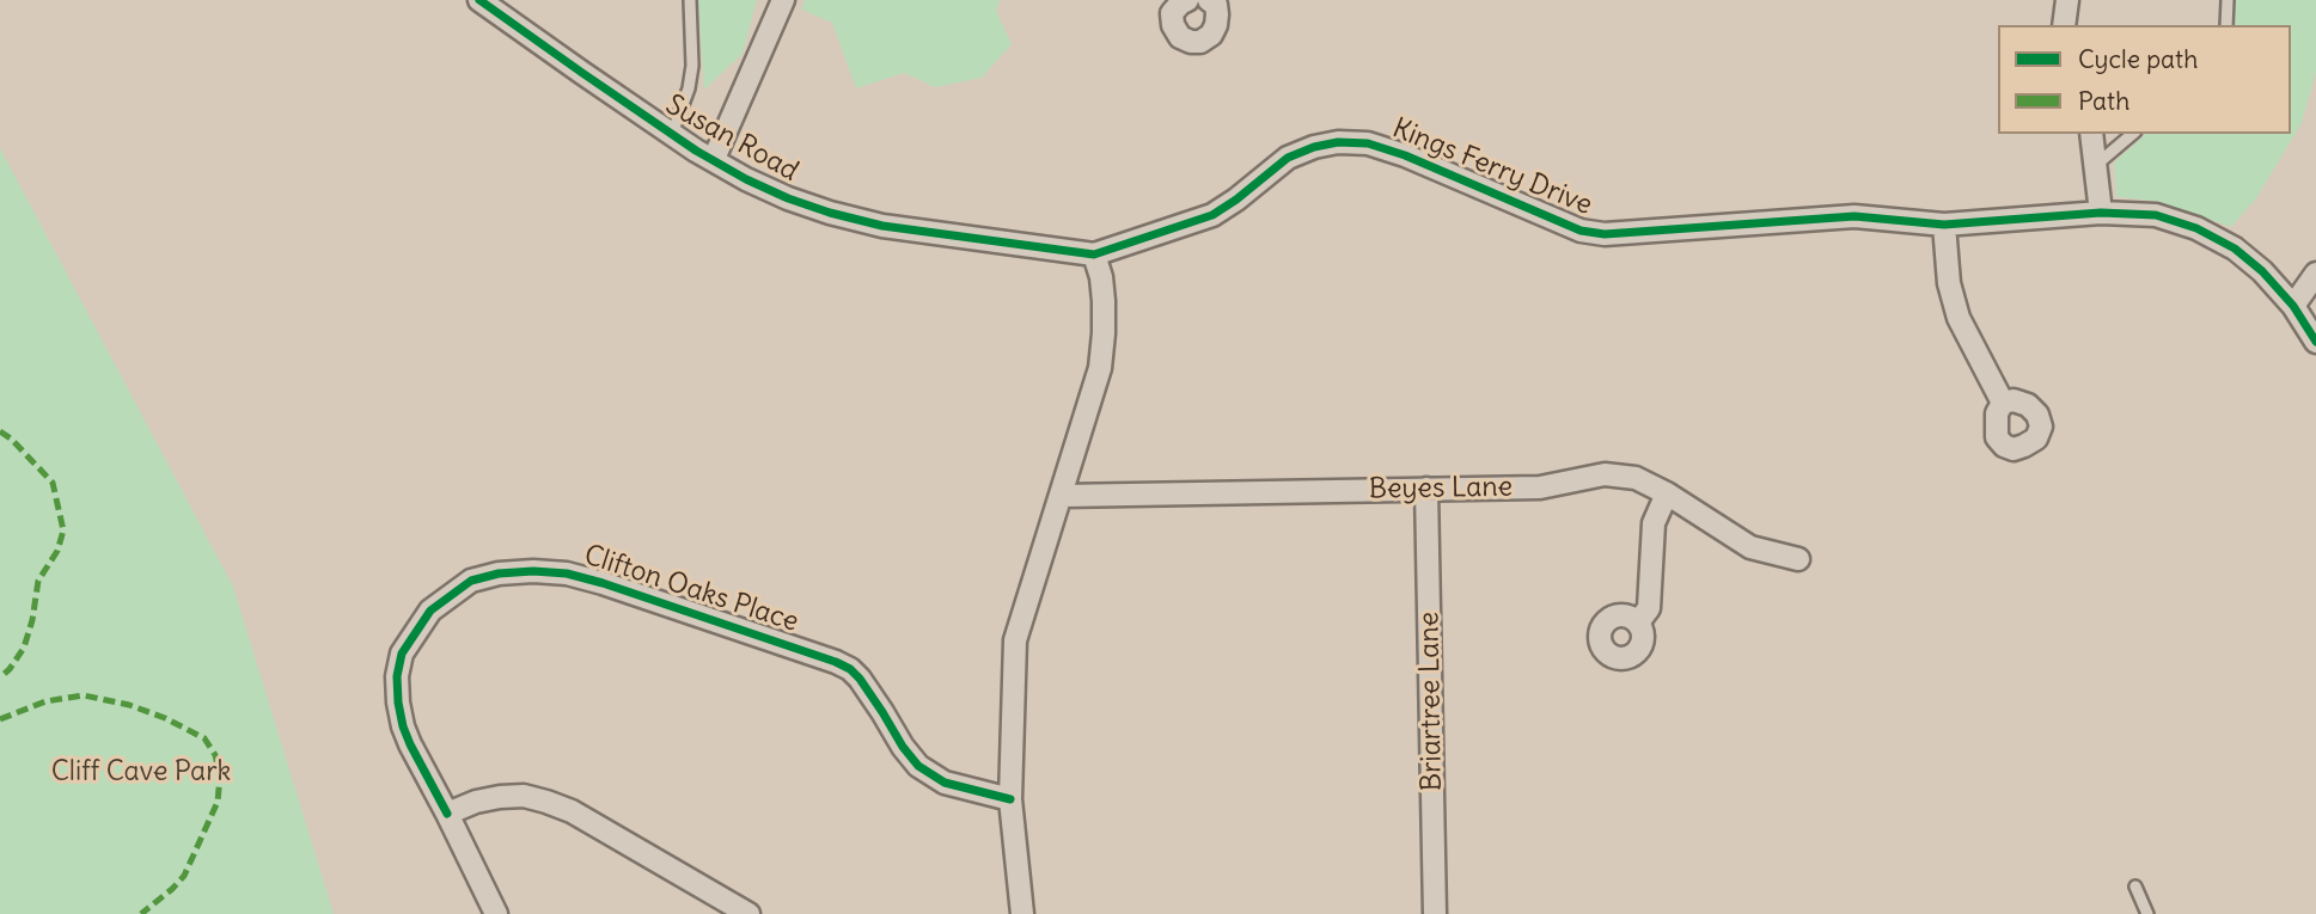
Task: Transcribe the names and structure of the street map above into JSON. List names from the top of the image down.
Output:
{
  "streets": {
    "street": [
      "Susan Road",
      "Kings Ferry Drive",
      "Beyes Lane",
      "Clifton Oaks Place",
      "Briartree Lane"
    ]
  },
  "crossings": [
    ["Susan Road", "Kings Ferry Drive"],
    ["Beyes Lane", "Briartree Lane"]
  ],
  "parks": ["Cliff Cave Park"],
  "legend": ["Cycle path", "Path"]
}
